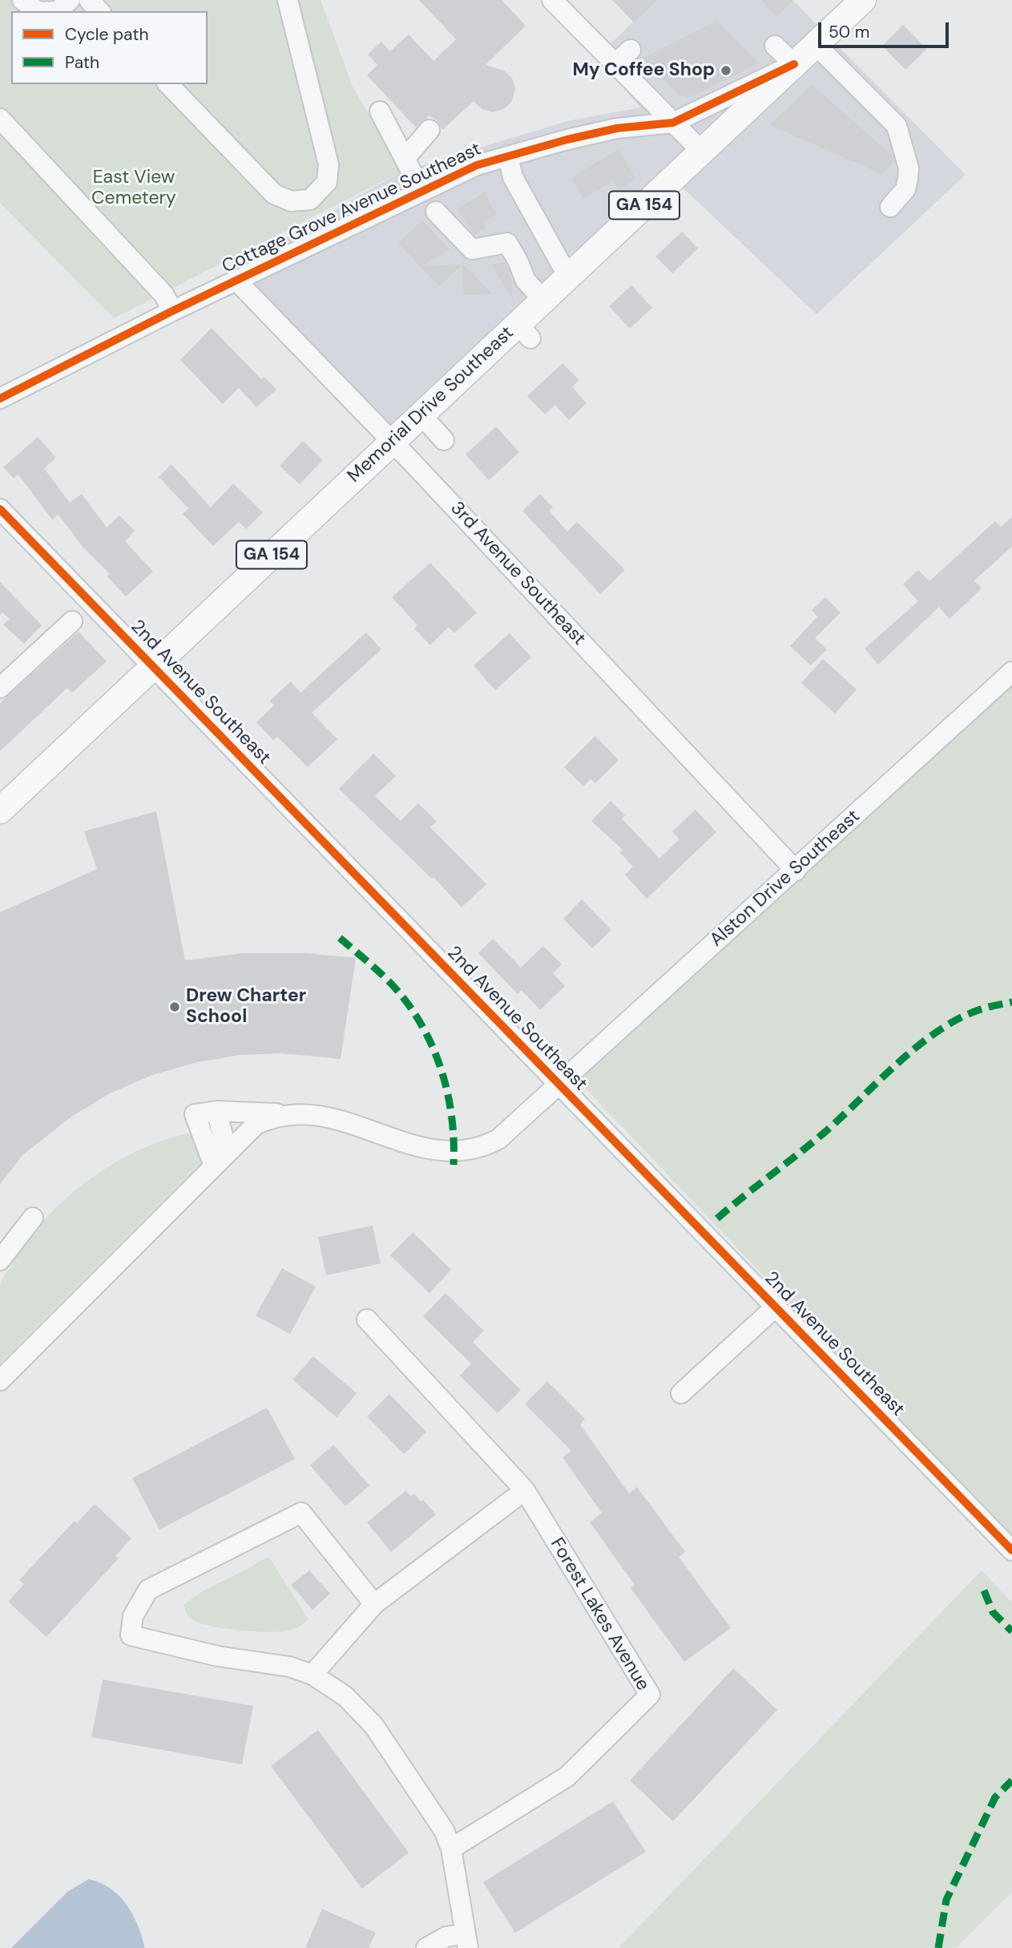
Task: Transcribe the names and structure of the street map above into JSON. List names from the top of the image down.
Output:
{
  "streets": {
    "main road": ["GA 154", "Memorial Drive Southeast"],
    "street": [
      "Cottage Grove Avenue Southeast",
      "3rd Avenue Southeast",
      "2nd Avenue Southeast",
      "Alston Drive Southeast",
      "Forest Lakes Avenue"
    ]
  },
  "crossings": [
    ["Cottage Grove Avenue Southeast", "Memorial Drive Southeast"],
    ["Cottage Grove Avenue Southeast", "3rd Avenue Southeast"],
    ["Memorial Drive Southeast", "3rd Avenue Southeast"],
    ["Memorial Drive Southeast", "2nd Avenue Southeast"],
    ["3rd Avenue Southeast", "Alston Drive Southeast"],
    ["2nd Avenue Southeast", "Alston Drive Southeast"]
  ],
  "parks": ["East View Cemetery"],
  "places": ["My Coffee Shop", "Drew Charter School"],
  "legend": ["Cycle path", "Path"],
  "scale_bar": "50 m"
}
